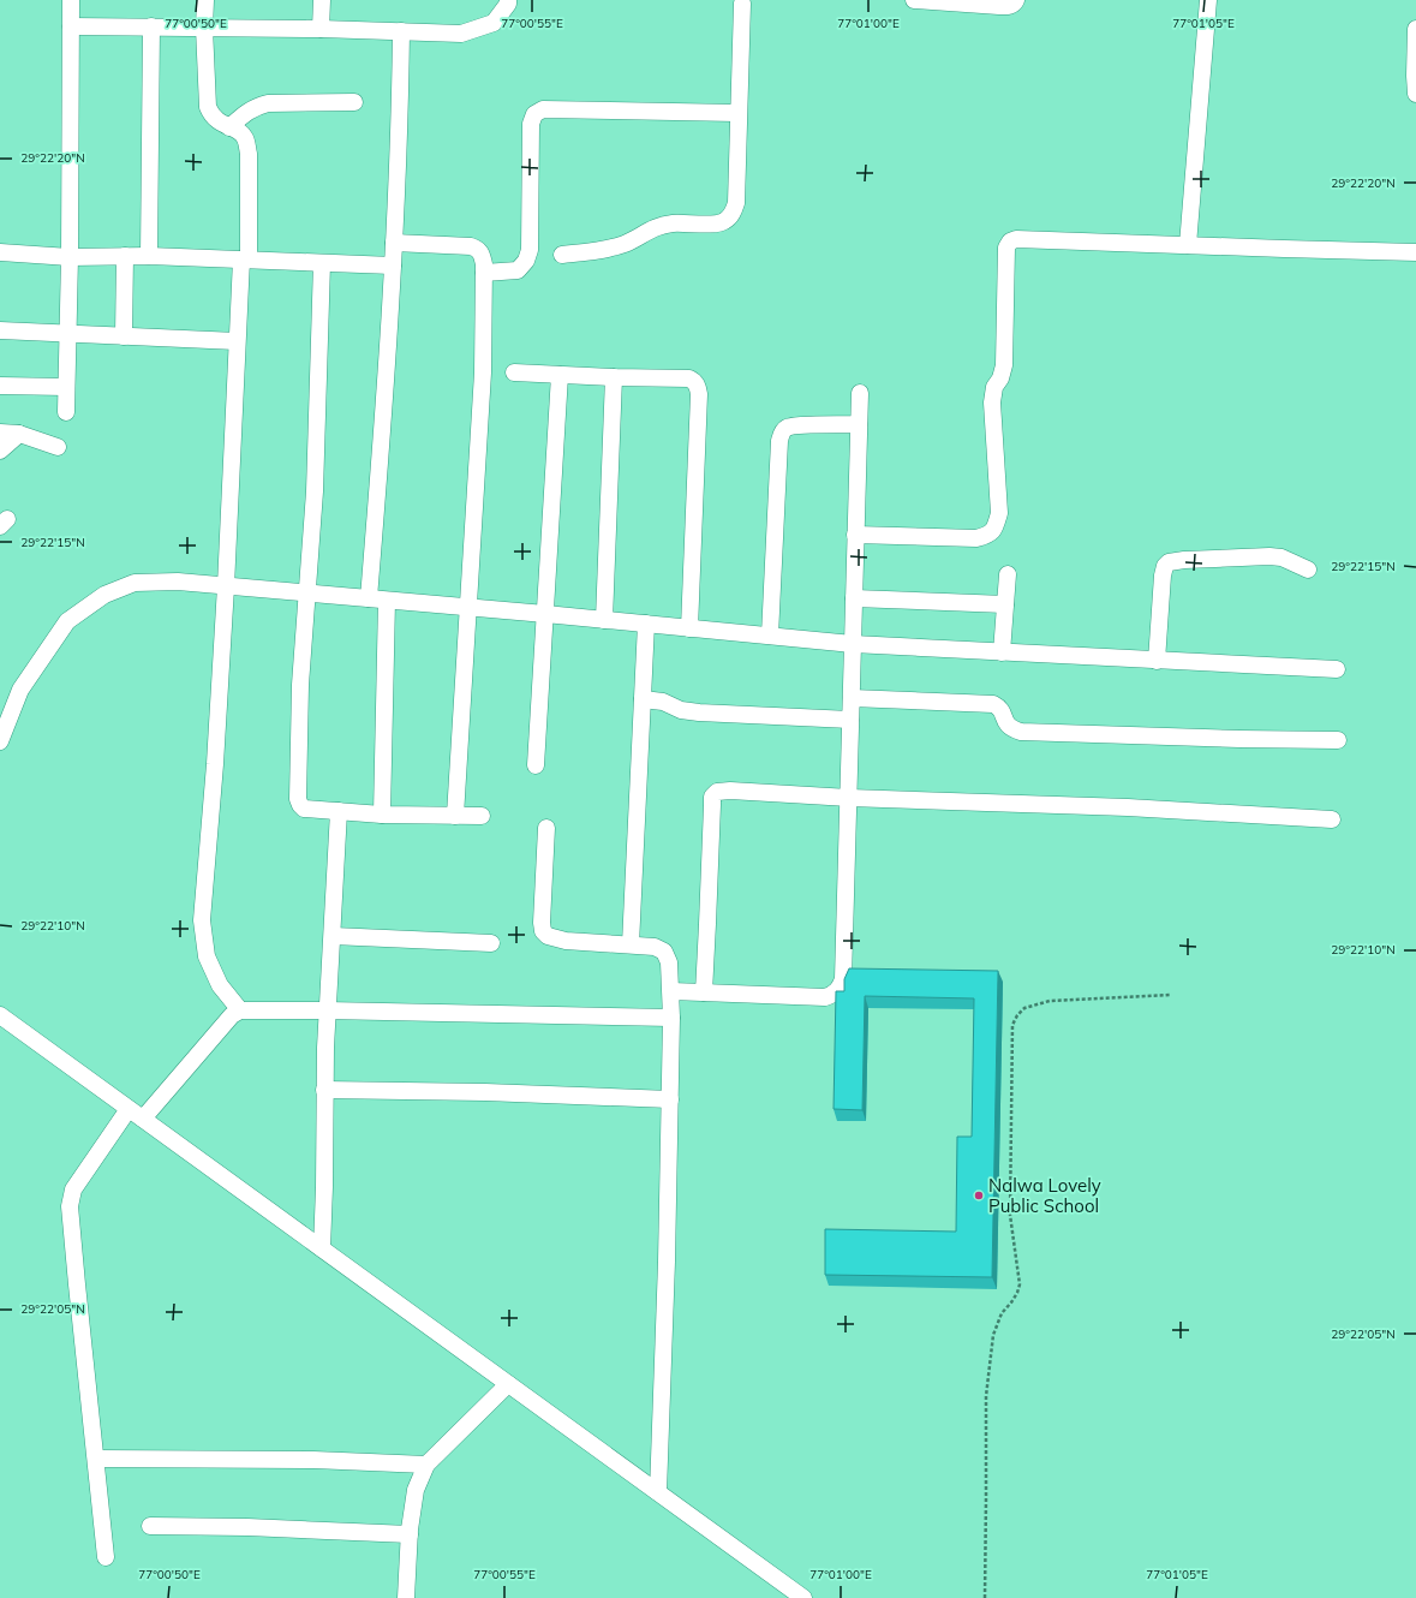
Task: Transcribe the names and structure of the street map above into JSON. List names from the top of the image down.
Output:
{
  "places": ["Nalwa Lovely Public School"],
  "coordinates": [
    "77°00'50\"E",
    "77°00'55\"E",
    "77°01'00\"E",
    "77°01'05\"E",
    "29°22'20\"N",
    "29°22'15\"N",
    "29°22'10\"N",
    "29°22'05\"N"
  ]
}
